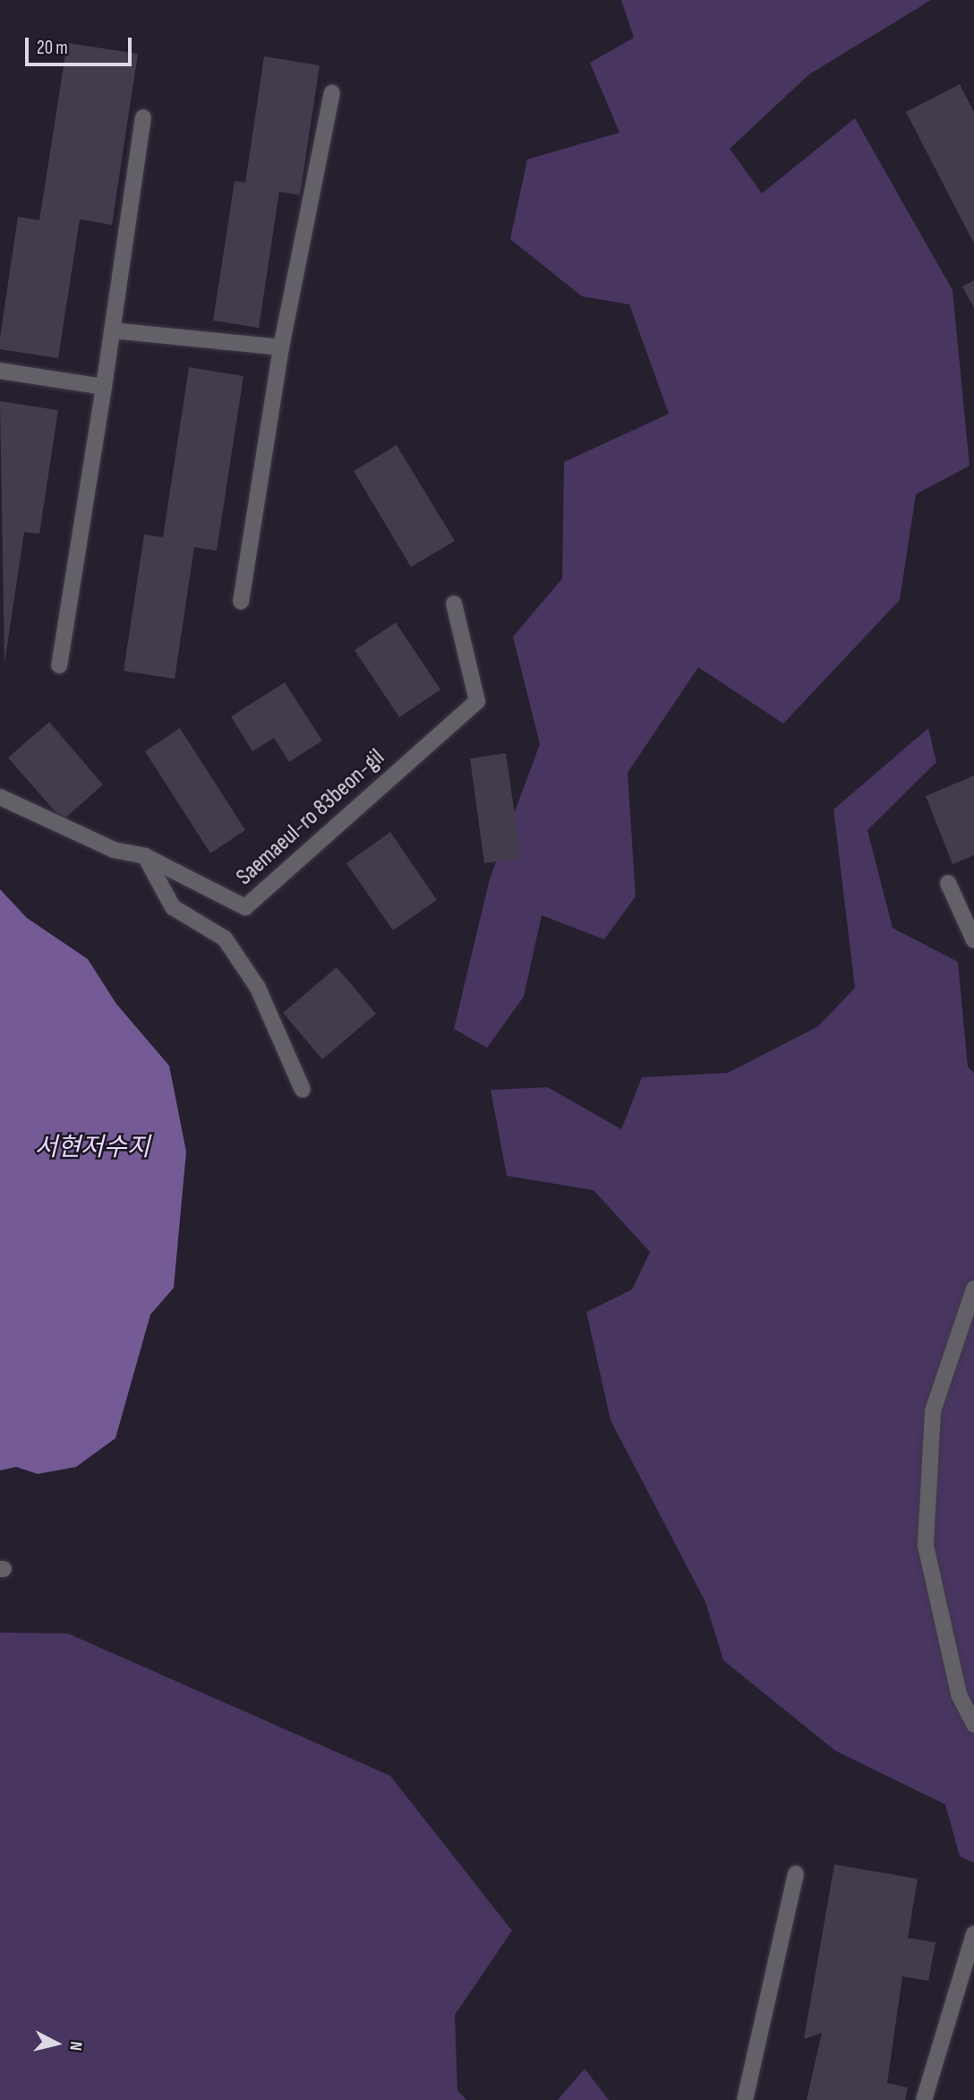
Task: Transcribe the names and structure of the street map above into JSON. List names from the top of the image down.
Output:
{
  "streets": {
    "street": ["Saemaeul-ro 83beon-gil"]
  },
  "water": ["서현저수지"],
  "scale_bar": "20 m",
  "north": "right"
}
